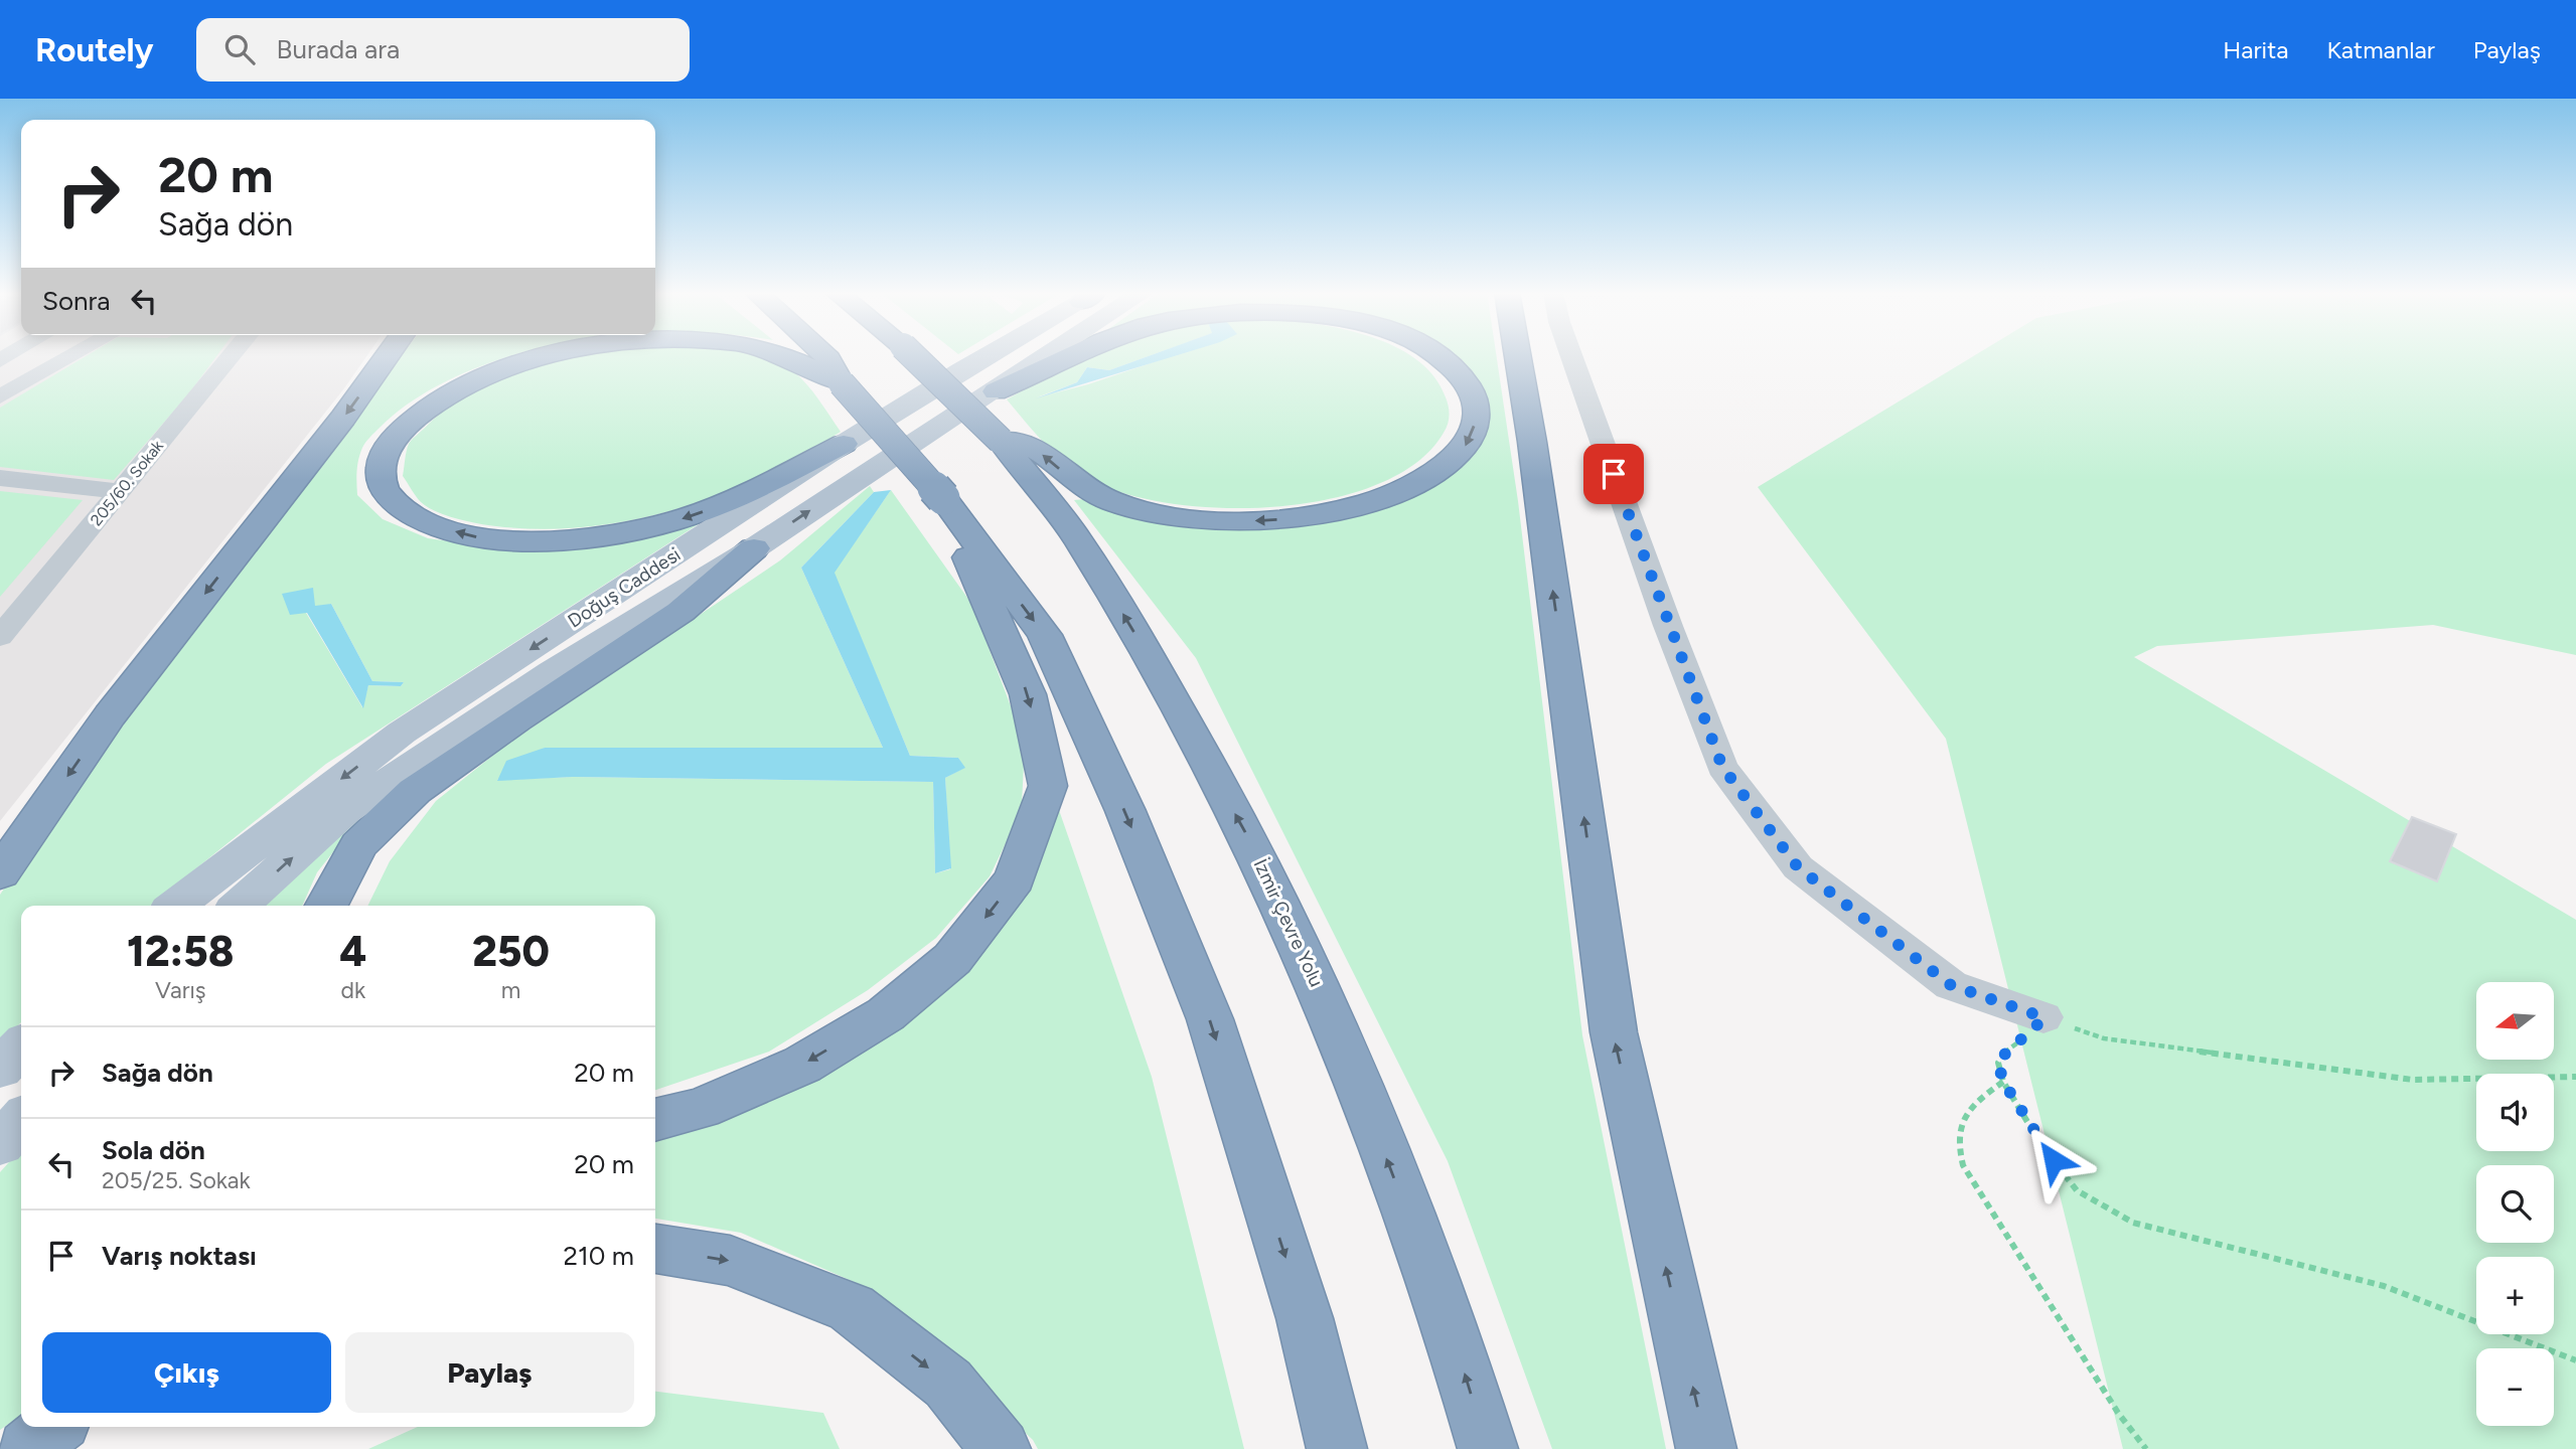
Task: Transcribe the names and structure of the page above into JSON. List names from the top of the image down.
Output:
{
  "streets": {
    "highway": ["İzmir Çevre Yolu"],
    "main road": ["Doğuş Caddesi"],
    "street": ["205/60. Sokak"]
  },
  "north": "left",
  "page": {
    "header": "Routely",
    "search": "Burada ara",
    "nav": ["Harita", "Katmanlar", "Paylaş"],
    "turn": ["20 m", "Sağa dön"],
    "then": "Sonra",
    "eta": [
      "12:58",
      "Varış",
      "4",
      "dk",
      "250",
      "m"
    ],
    "map_buttons": ["+", "−"],
    "list": [
      {
        "name": "Sağa dön",
        "value": "20 m"
      },
      {
        "name": "Sola dön",
        "note": "205/25. Sokak",
        "value": "20 m"
      },
      {
        "name": "Varış noktası",
        "value": "210 m"
      }
    ],
    "buttons": ["Çıkış", "Paylaş"]
  }
}
